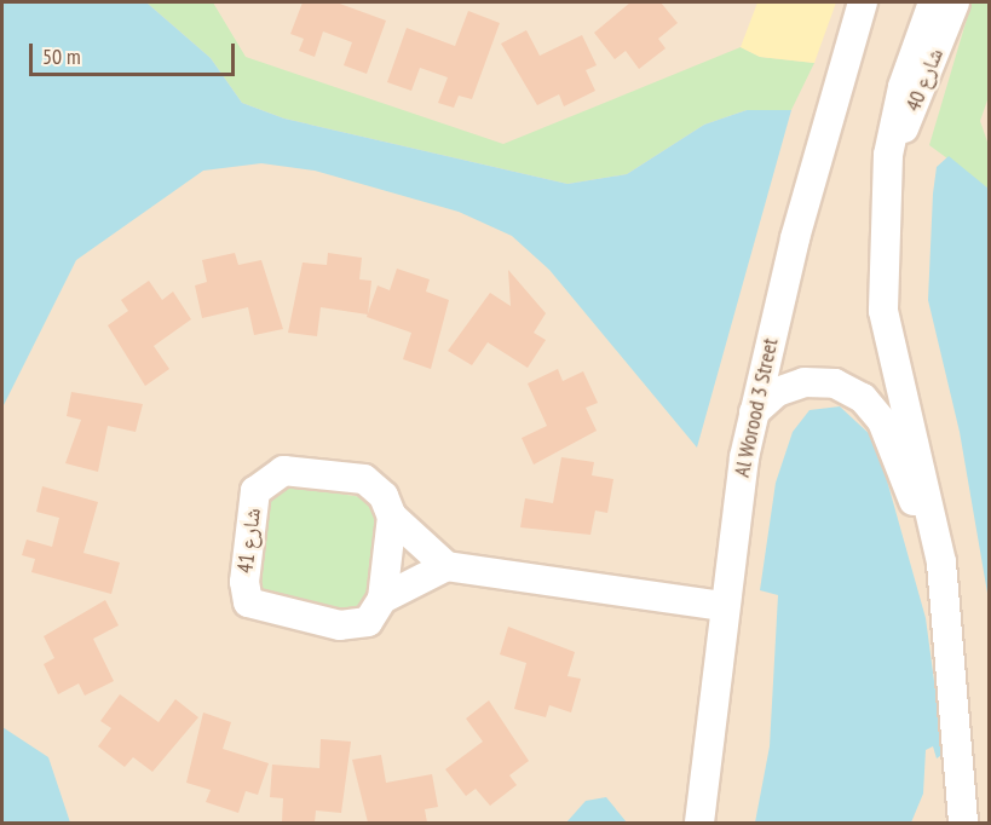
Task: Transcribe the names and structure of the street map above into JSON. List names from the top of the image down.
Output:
{
  "streets": {
    "street": ["شارع 40", "Al Worood 3 Street", "شارع 41"]
  },
  "scale_bar": "50 m"
}
